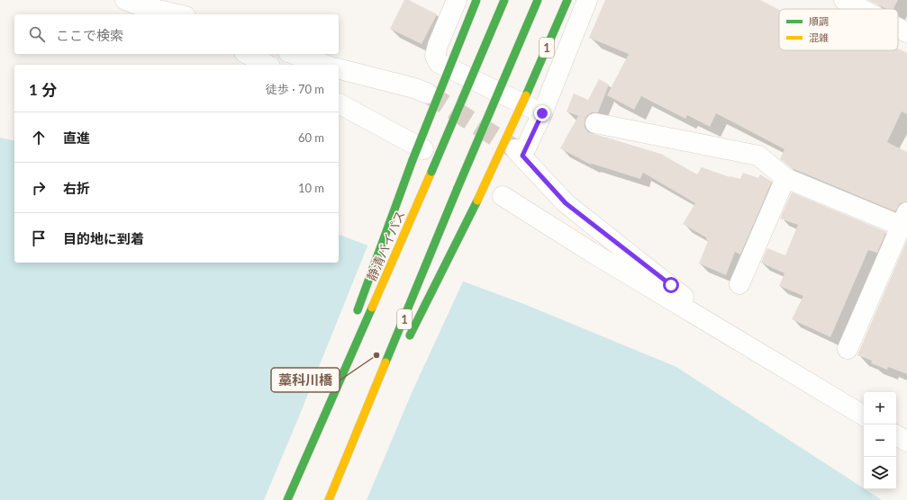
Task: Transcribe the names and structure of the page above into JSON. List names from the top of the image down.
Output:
{
  "streets": {
    "highway": ["1", "静清バイパス"]
  },
  "places": ["藁科川橋"],
  "legend": ["順調", "混雑"],
  "page": {
    "search": "ここで検索",
    "heading": ["1 分", "徒歩 · 70 m"],
    "list": [
      ["直進", "60 m"],
      ["右折", "10 m"],
      "目的地に到着"
    ],
    "map_buttons": ["+", "−"]
  }
}
